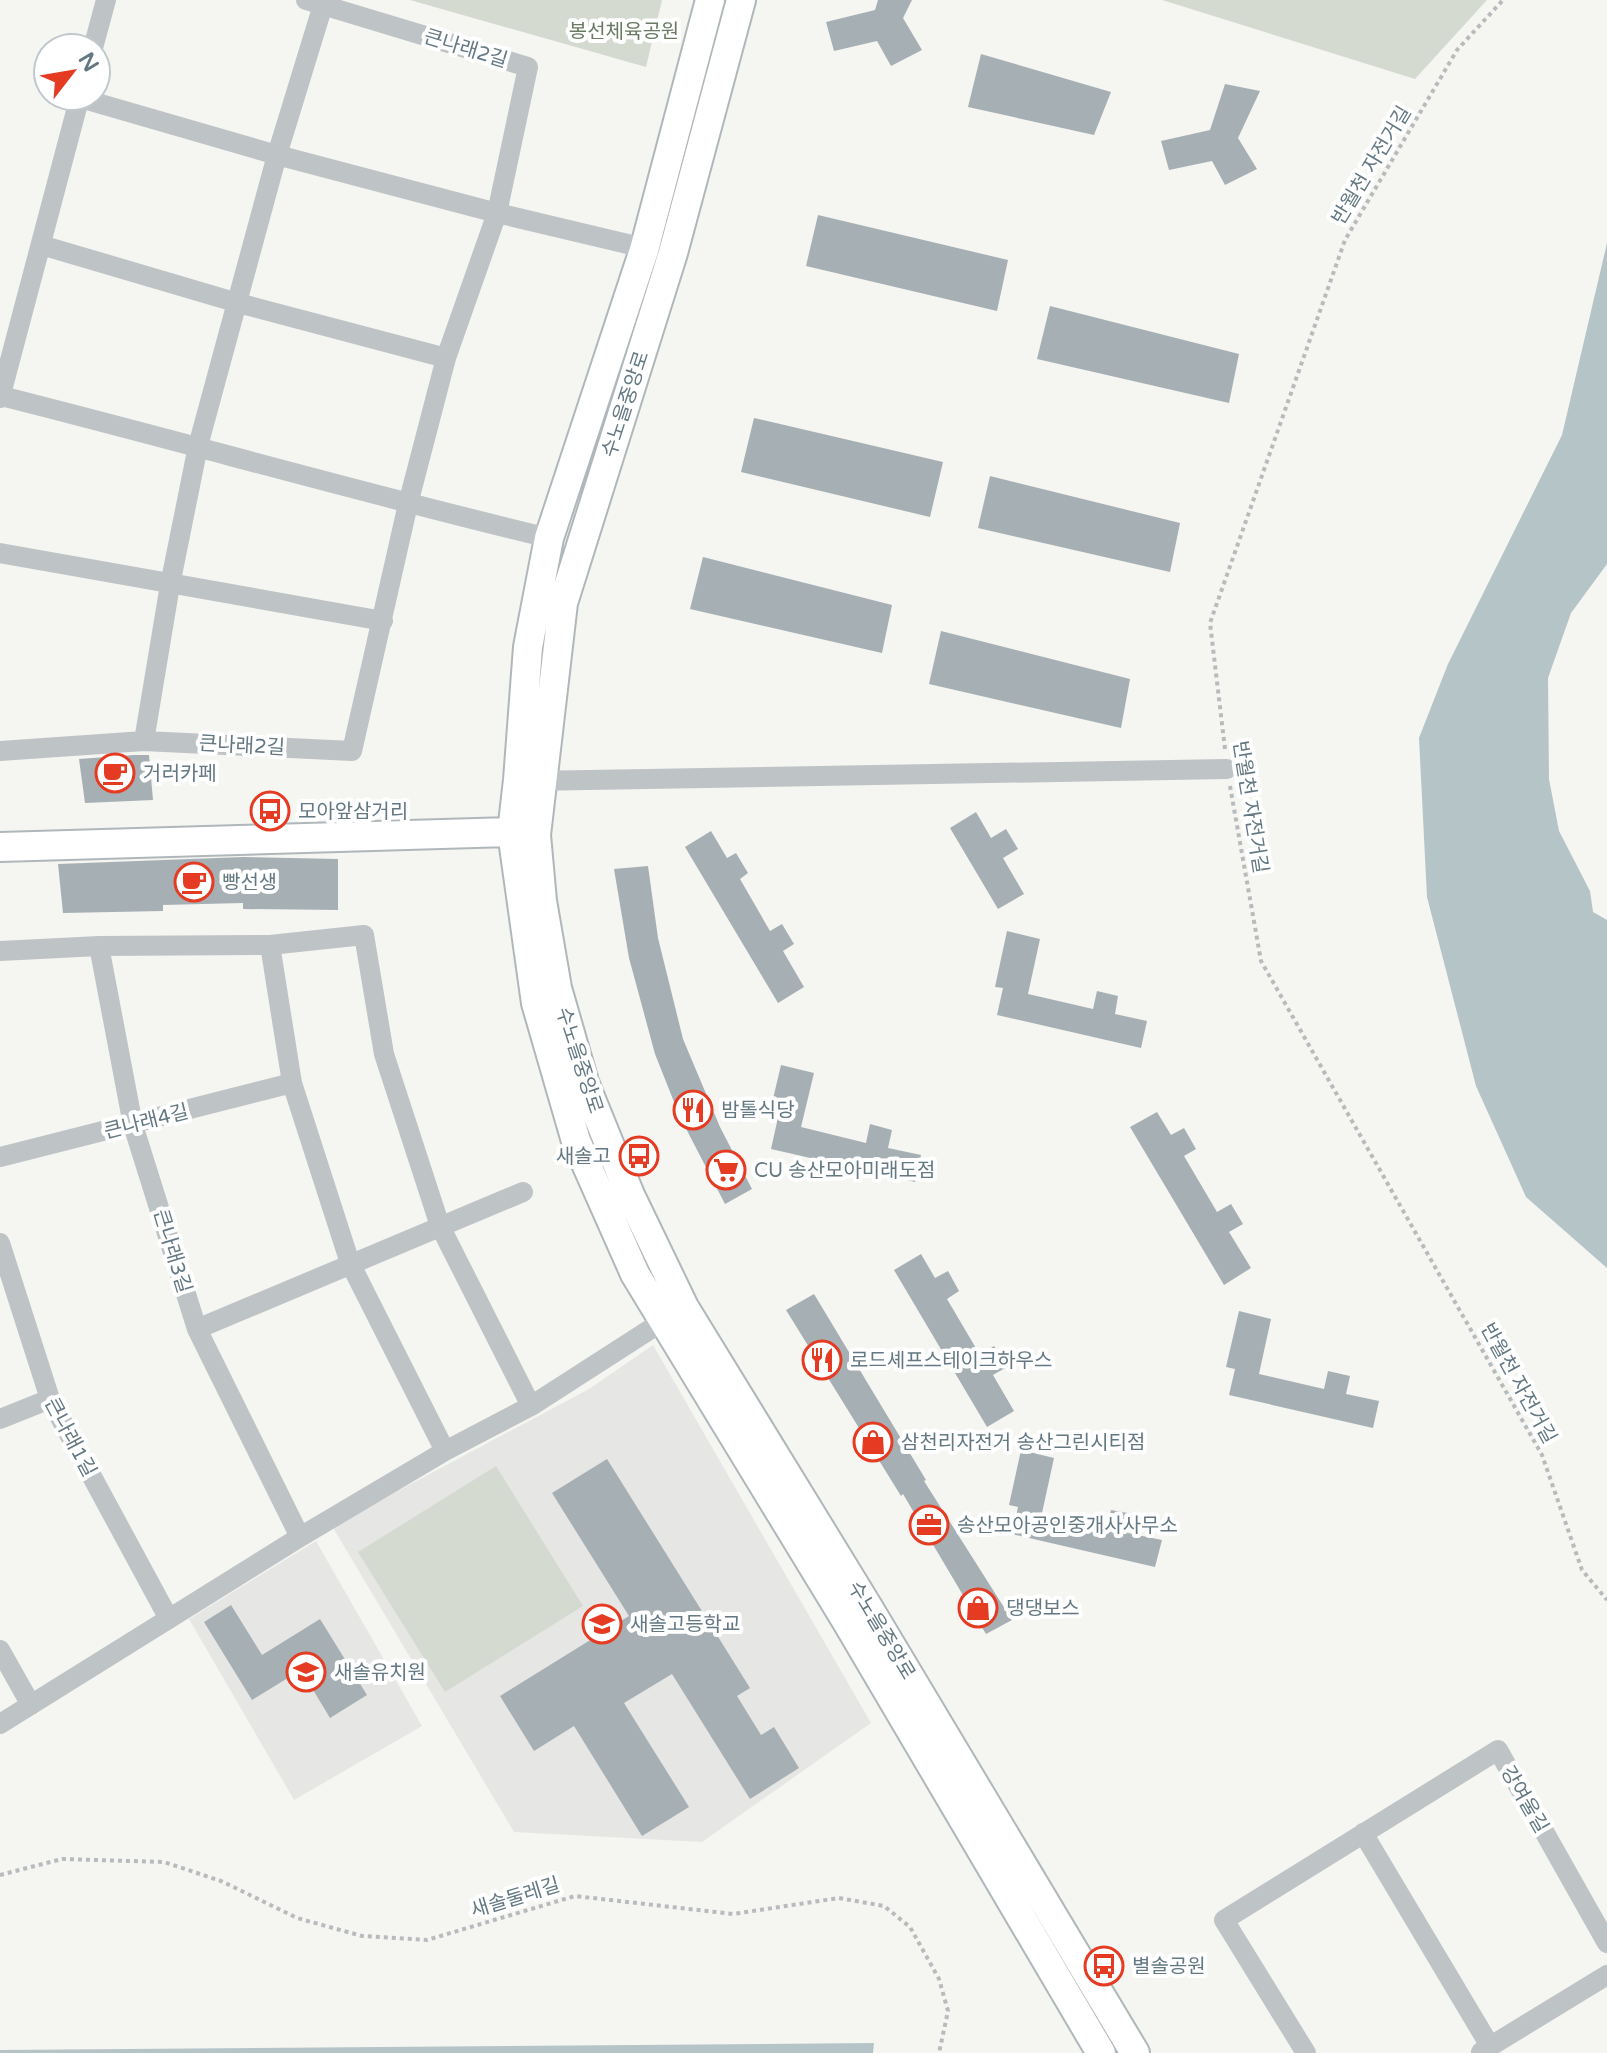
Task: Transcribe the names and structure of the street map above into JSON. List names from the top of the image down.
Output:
{
  "streets": {
    "main road": ["수노을중앙로"],
    "street": [
      "큰나래2길",
      "큰나래4길",
      "큰나래3길",
      "큰나래1길",
      "강여울길"
    ],
    "path": ["반월천 자전거길", "새솔둘레길"]
  },
  "crossings": [
    ["큰나래4길", "큰나래3길"]
  ],
  "parks": ["봉선체육공원"],
  "places": {
    "cafe": ["거러카페", "빵선생"],
    "bus stop": ["모아앞삼거리", "새솔고", "별솔공원"],
    "restaurant": ["밤톨식당", "로드셰프스테이크하우스"],
    "supermarket": ["CU 송산모아미래도점"],
    "shop": ["삼천리자전거 송산그린시티점", "댕댕보스"],
    "office": ["송산모아공인중개사사무소"],
    "school or university": ["새솔고등학교", "새솔유치원"]
  },
  "north": "top right"
}
